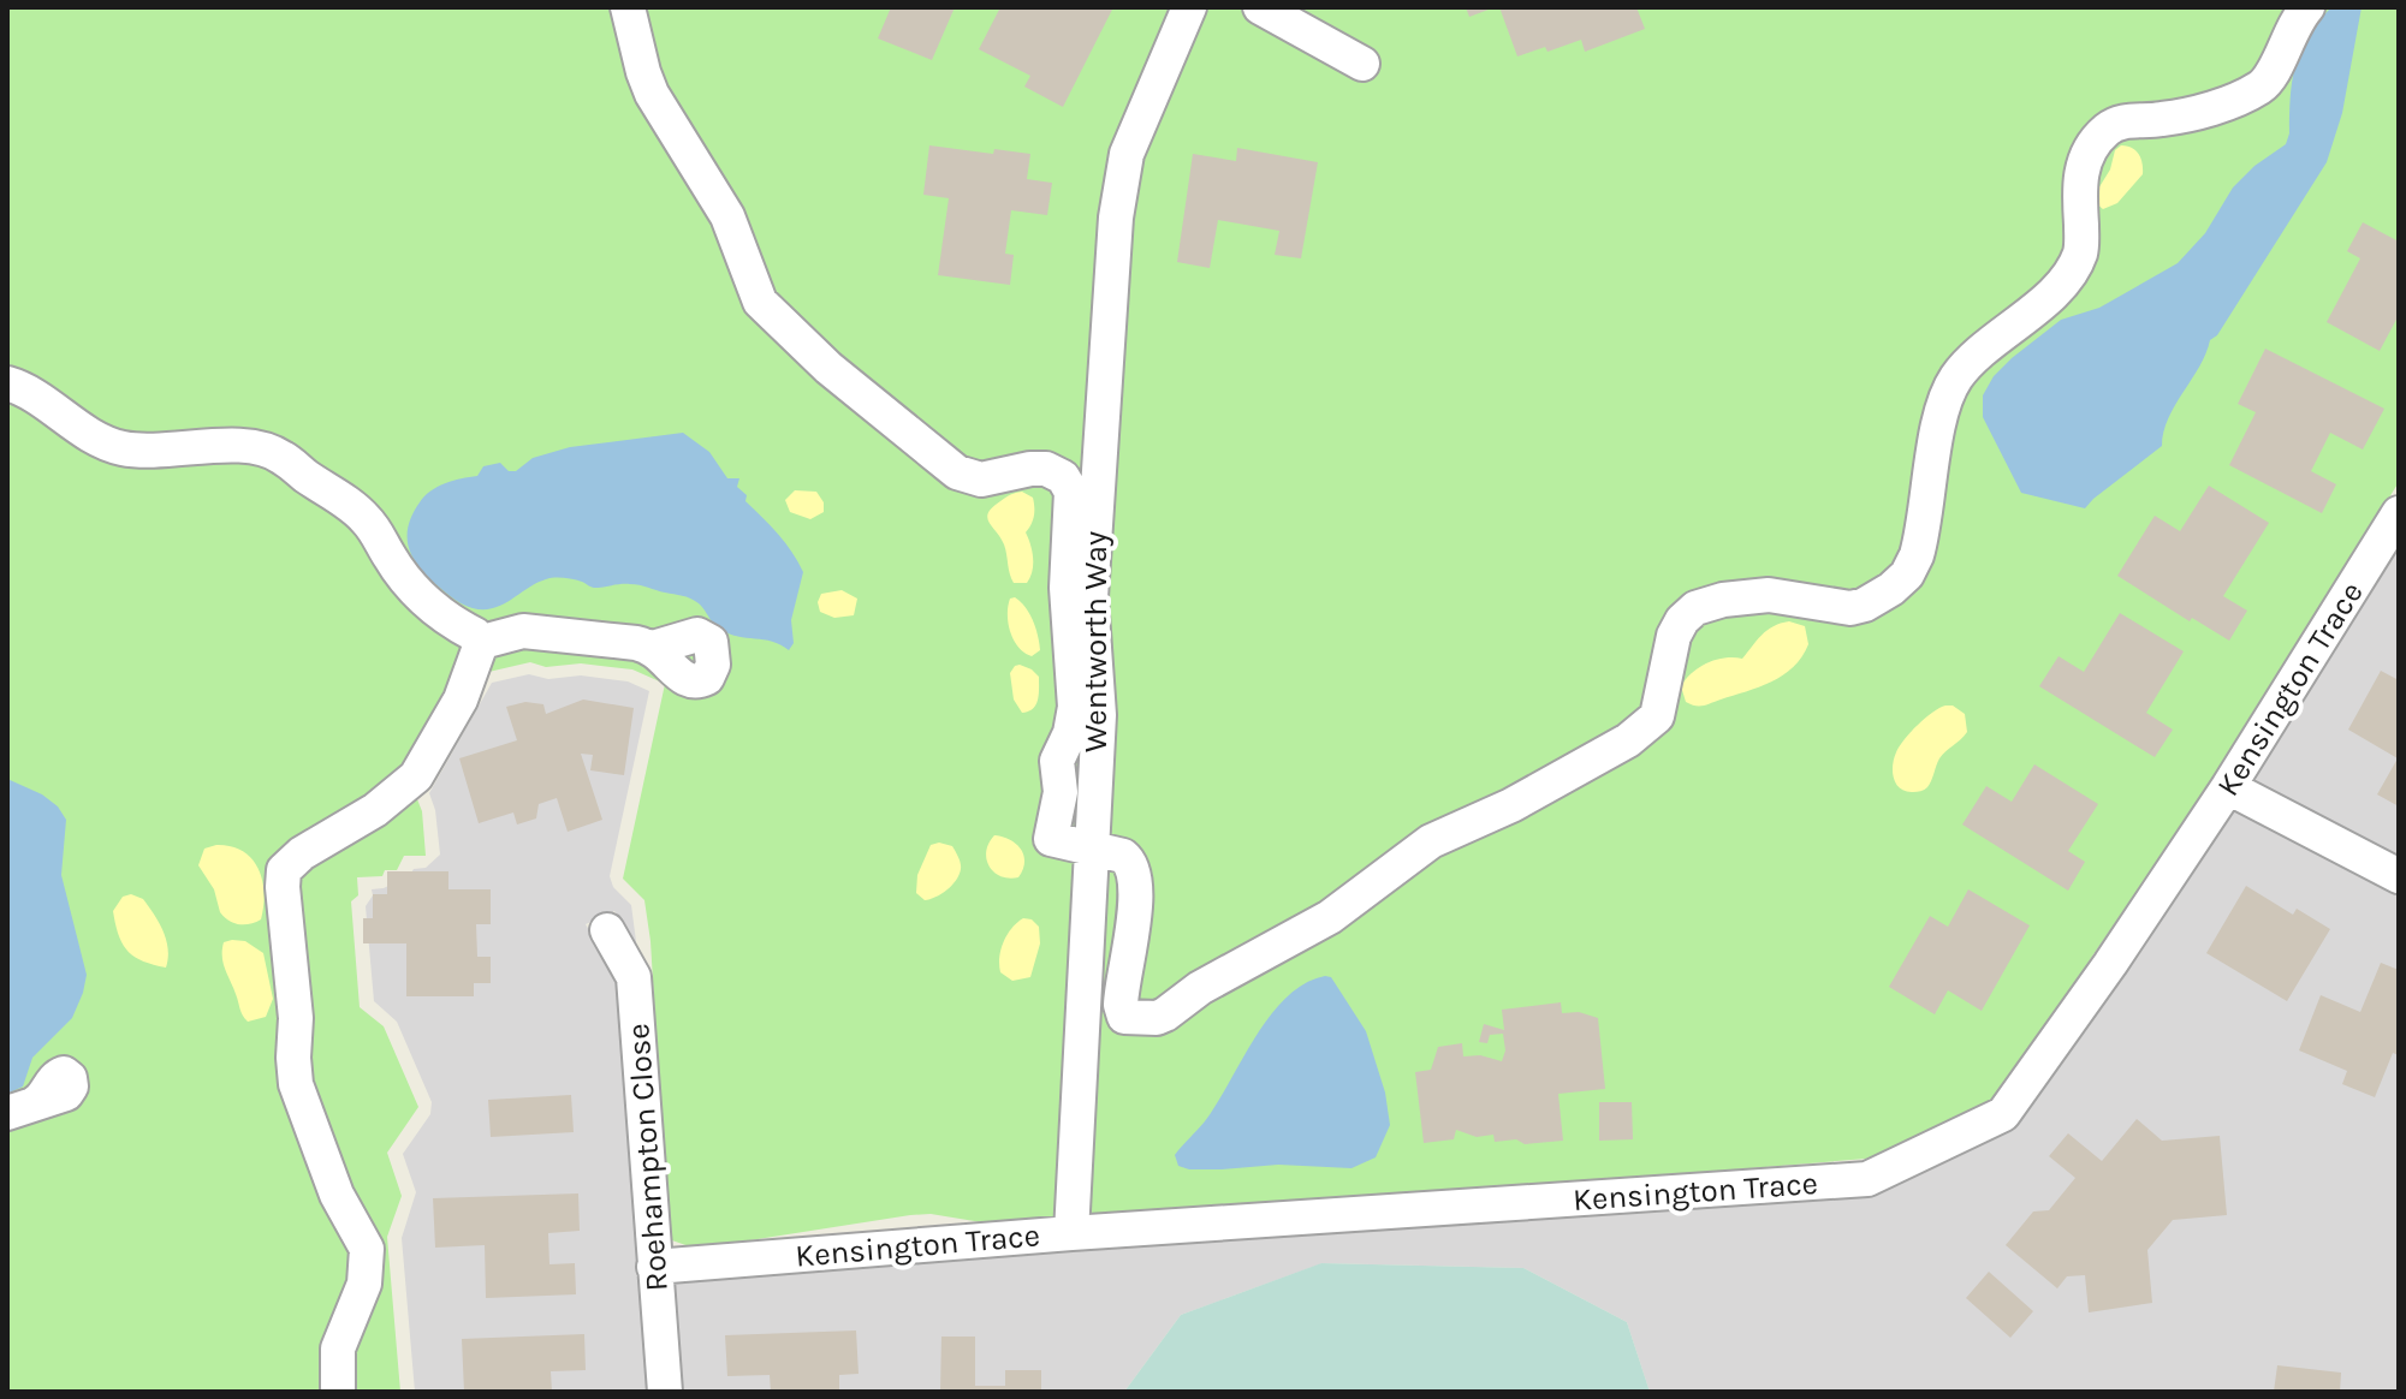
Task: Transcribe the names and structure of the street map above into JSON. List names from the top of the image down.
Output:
{
  "streets": {
    "street": ["Wentworth Way", "Kensington Trace", "Roehampton Close"]
  },
  "crossings": [
    ["Wentworth Way", "Kensington Trace"],
    ["Kensington Trace", "Roehampton Close"]
  ]
}
